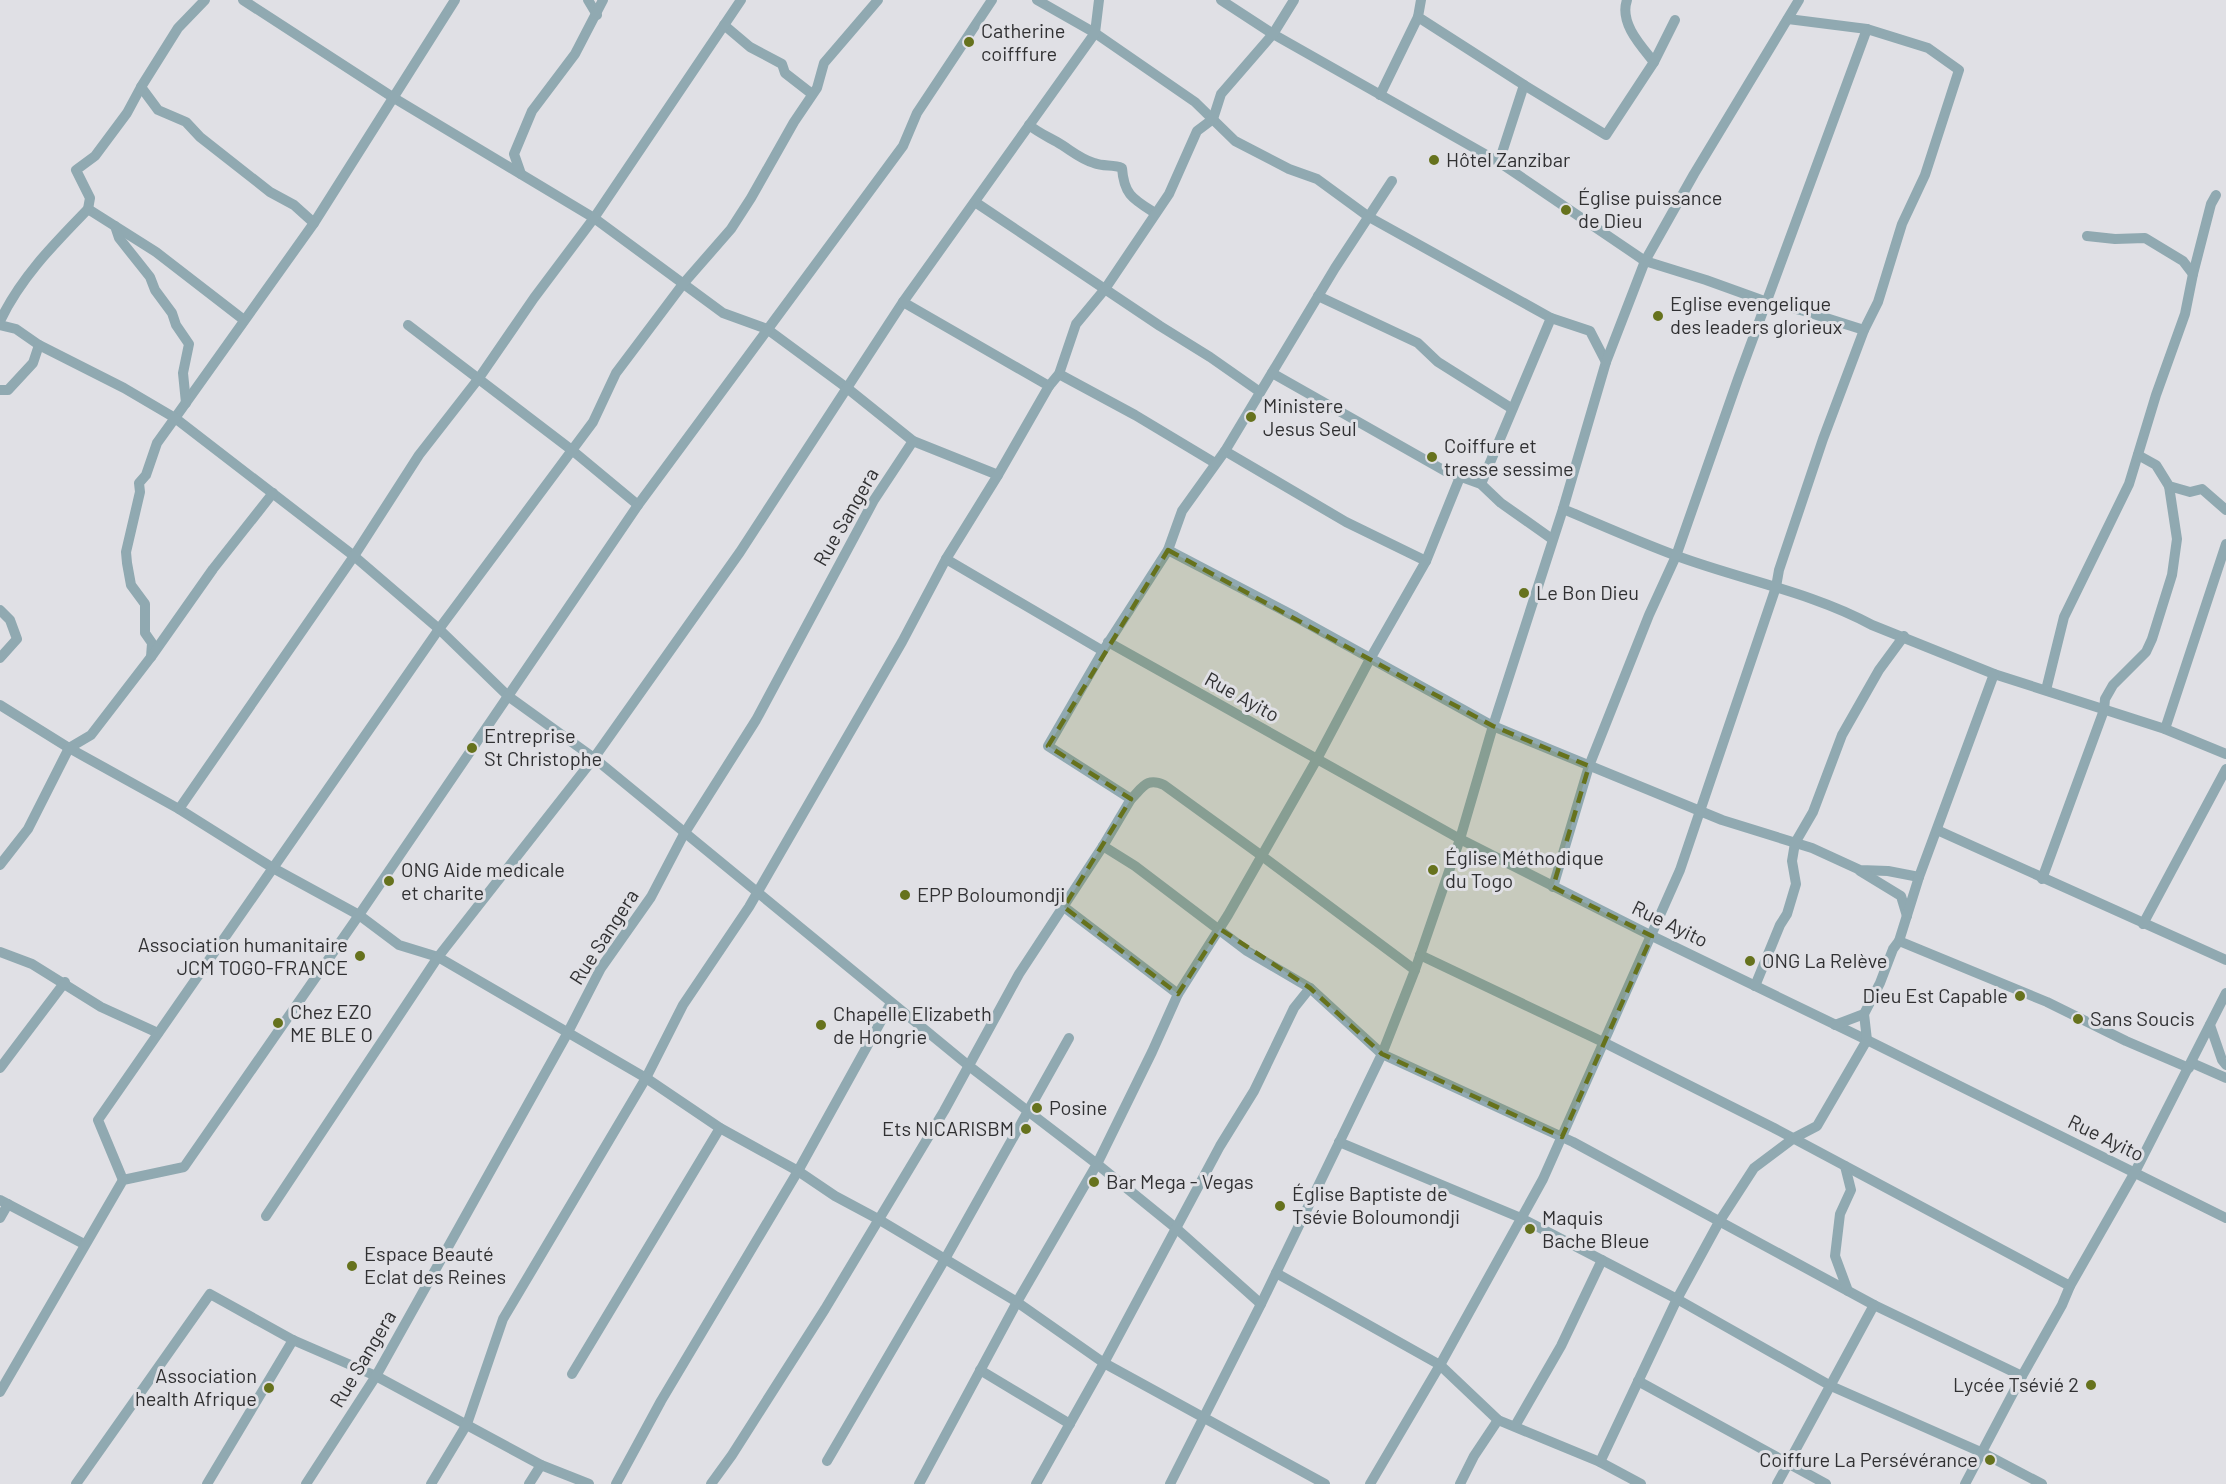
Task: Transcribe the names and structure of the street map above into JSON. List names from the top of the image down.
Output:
{
  "streets": {
    "street": ["Rue Sangera", "Rue Ayito"]
  },
  "places": [
    "Catherine coifffure",
    "Hôtel Zanzibar",
    "Église puissance de Dieu",
    "Eglise evengelique des leaders glorieux",
    "Ministere Jesus Seul",
    "Coiffure et tresse sessime",
    "Le Bon Dieu",
    "Entreprise St Christophe",
    "Église Méthodique du Togo",
    "ONG Aide medicale et charite",
    "EPP Boloumondji",
    "Association humanitaire JCM TOGO-FRANCE",
    "ONG La Relève",
    "Dieu Est Capable",
    "Sans Soucis",
    "Chez EZO ME BLE O",
    "Chapelle Elizabeth de Hongrie",
    "Posine",
    "Ets NICARISBM",
    "Bar Mega - Vegas",
    "Église Baptiste de Tsévie Boloumondji",
    "Maquis Bache Bleue",
    "Espace Beauté Eclat des Reines",
    "Lycée Tsévié 2",
    "Association health Afrique",
    "Coiffure La Persévérance"
  ]
}
